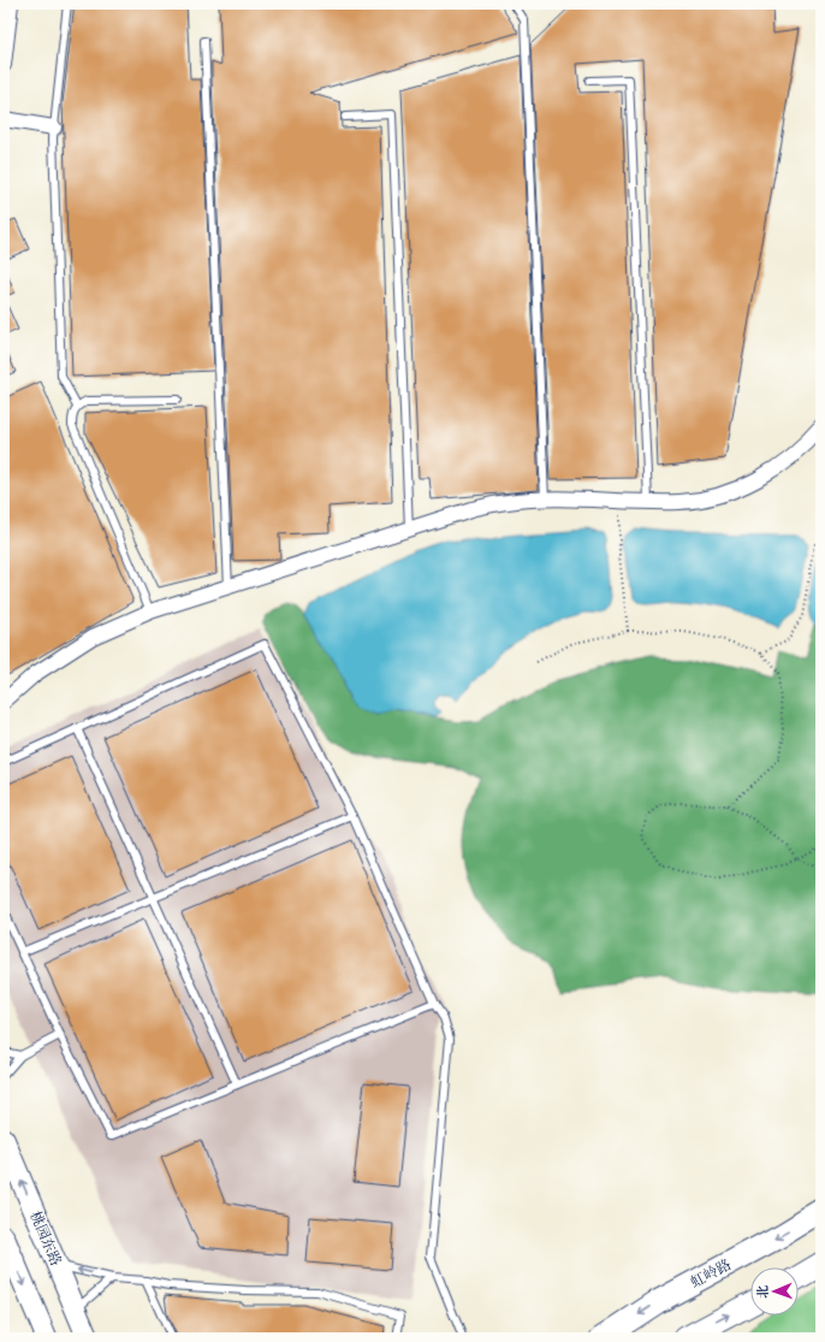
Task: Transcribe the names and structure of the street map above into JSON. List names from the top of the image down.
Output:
{
  "streets": {
    "main road": ["桃园东路", "虹岭路"]
  },
  "north": "left"
}
